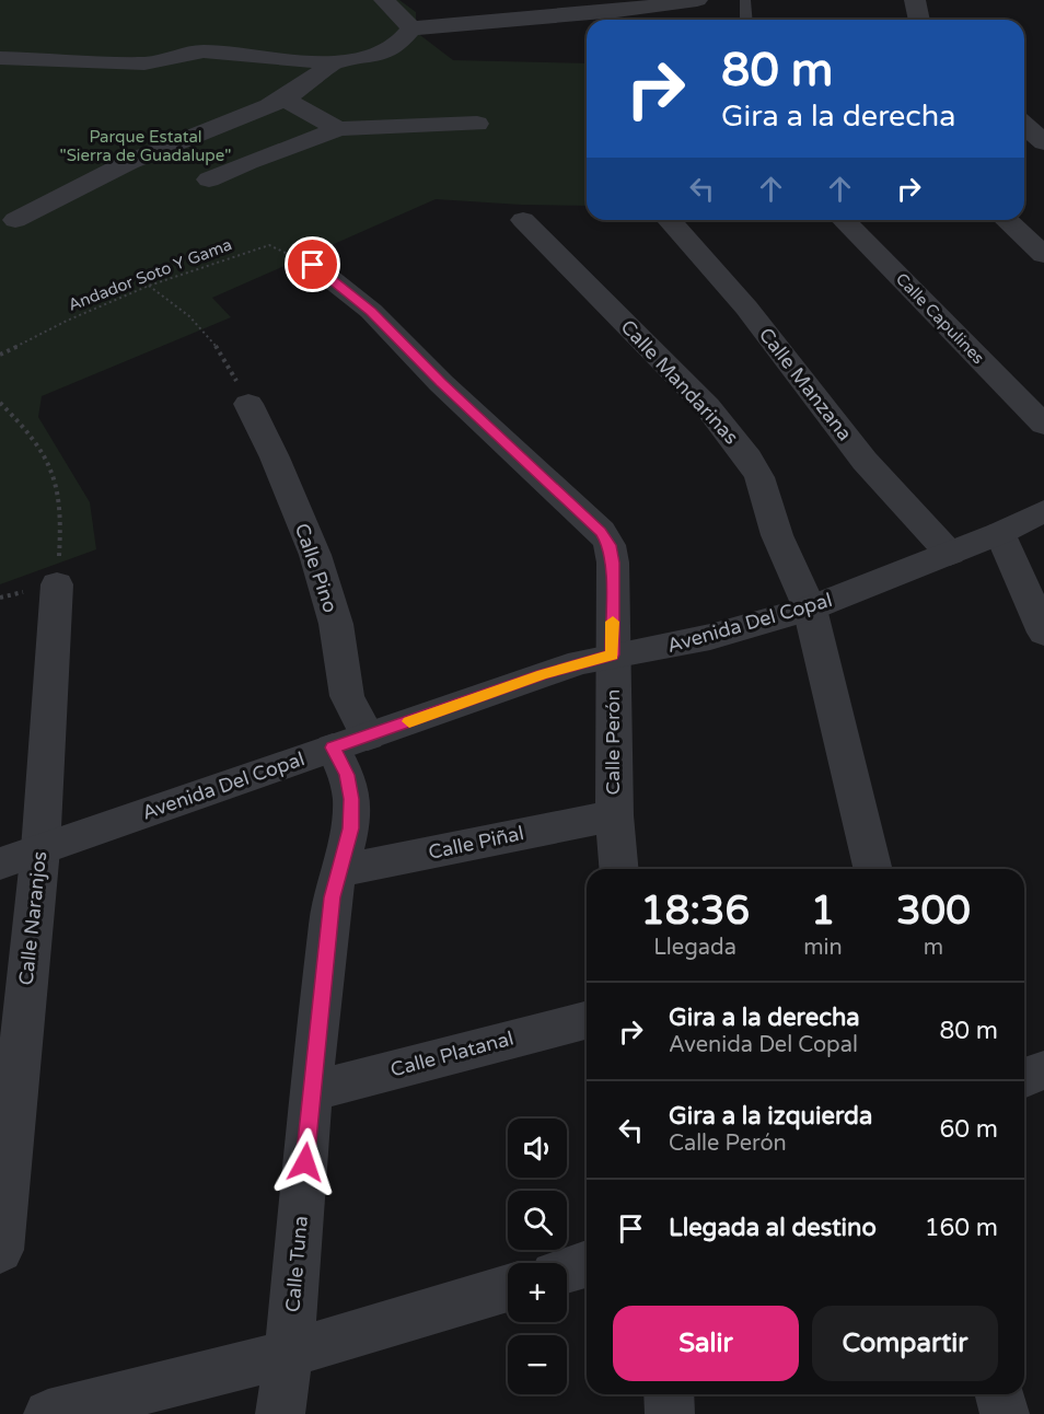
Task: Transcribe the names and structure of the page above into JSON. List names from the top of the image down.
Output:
{
  "streets": {
    "street": [
      "Calle Capulines",
      "Calle Mandarinas",
      "Calle Manzana",
      "Calle Pino",
      "Avenida Del Copal",
      "Calle Perón",
      "Calle Piñal",
      "Calle Naranjos",
      "Calle Platanal",
      "Calle Tuna"
    ],
    "path": ["Andador Soto Y Gama"]
  },
  "crossings": [
    ["Andador Soto Y Gama", "Calle Perón"],
    ["Calle Mandarinas", "Avenida Del Copal"],
    ["Calle Manzana", "Avenida Del Copal"],
    ["Calle Pino", "Avenida Del Copal"],
    ["Calle Pino", "Calle Tuna"],
    ["Avenida Del Copal", "Calle Perón"],
    ["Avenida Del Copal", "Calle Naranjos"],
    ["Avenida Del Copal", "Calle Tuna"],
    ["Calle Perón", "Calle Piñal"],
    ["Calle Piñal", "Calle Tuna"],
    ["Calle Platanal", "Calle Tuna"]
  ],
  "parks": ["Parque Estatal \"Sierra de Guadalupe\""],
  "page": {
    "turn": ["80 m", "Gira a la derecha"],
    "eta": [
      "18:36",
      "Llegada",
      "1",
      "min",
      "300",
      "m"
    ],
    "list": [
      {
        "name": "Gira a la derecha",
        "note": "Avenida Del Copal",
        "value": "80 m"
      },
      {
        "name": "Gira a la izquierda",
        "note": "Calle Perón",
        "value": "60 m"
      },
      {
        "name": "Llegada al destino",
        "value": "160 m"
      }
    ],
    "map_buttons": ["+", "−"],
    "buttons": ["Salir", "Compartir"]
  }
}
